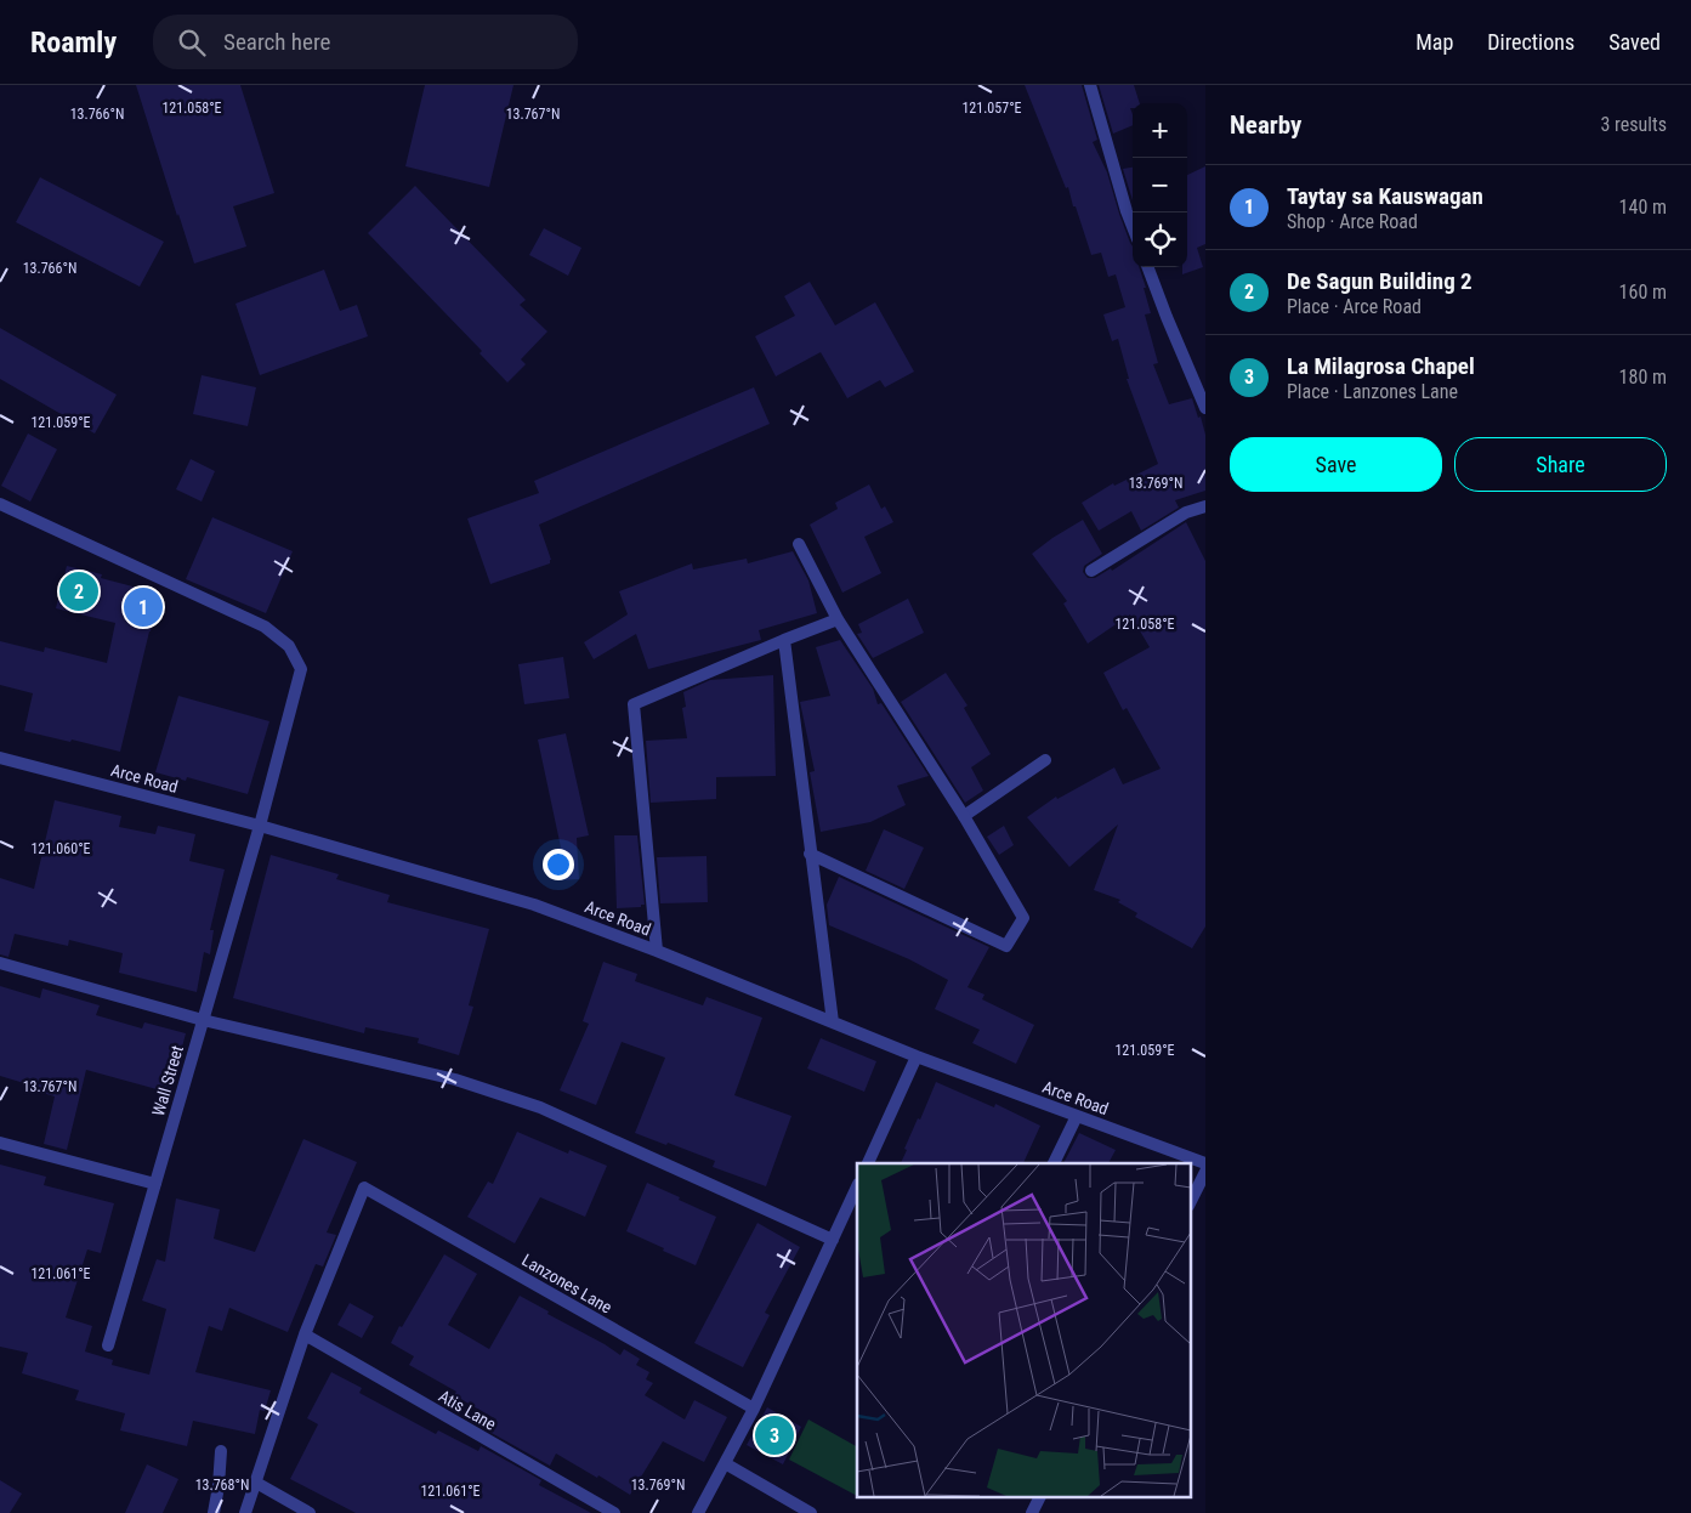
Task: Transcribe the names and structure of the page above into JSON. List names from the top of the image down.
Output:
{
  "streets": {
    "street": [
      "Arce Road",
      "Wall Street",
      "Lanzones Lane",
      "Atis Lane"
    ]
  },
  "crossings": [
    ["Arce Road", "Wall Street"],
    ["Lanzones Lane", "Atis Lane"]
  ],
  "page": {
    "header": "Roamly",
    "search": "Search here",
    "nav": ["Map", "Directions", "Saved"],
    "heading": ["Nearby", "3 results"],
    "map_buttons": ["+", "−"],
    "list": [
      {
        "mark": "1",
        "name": "Taytay sa Kauswagan",
        "note": "Shop · Arce Road",
        "value": "140 m"
      },
      {
        "mark": "2",
        "name": "De Sagun Building 2",
        "note": "Place · Arce Road",
        "value": "160 m"
      },
      {
        "mark": "3",
        "name": "La Milagrosa Chapel",
        "note": "Place · Lanzones Lane",
        "value": "180 m"
      }
    ],
    "buttons": ["Save", "Share"],
    "pins": ["2", "1", "3"]
  },
  "coordinates": [
    "121.058°E",
    "121.057°E",
    "13.766°N",
    "13.767°N",
    "121.059°E",
    "13.769°N",
    "121.060°E",
    "121.061°E",
    "13.768°N"
  ]
}
